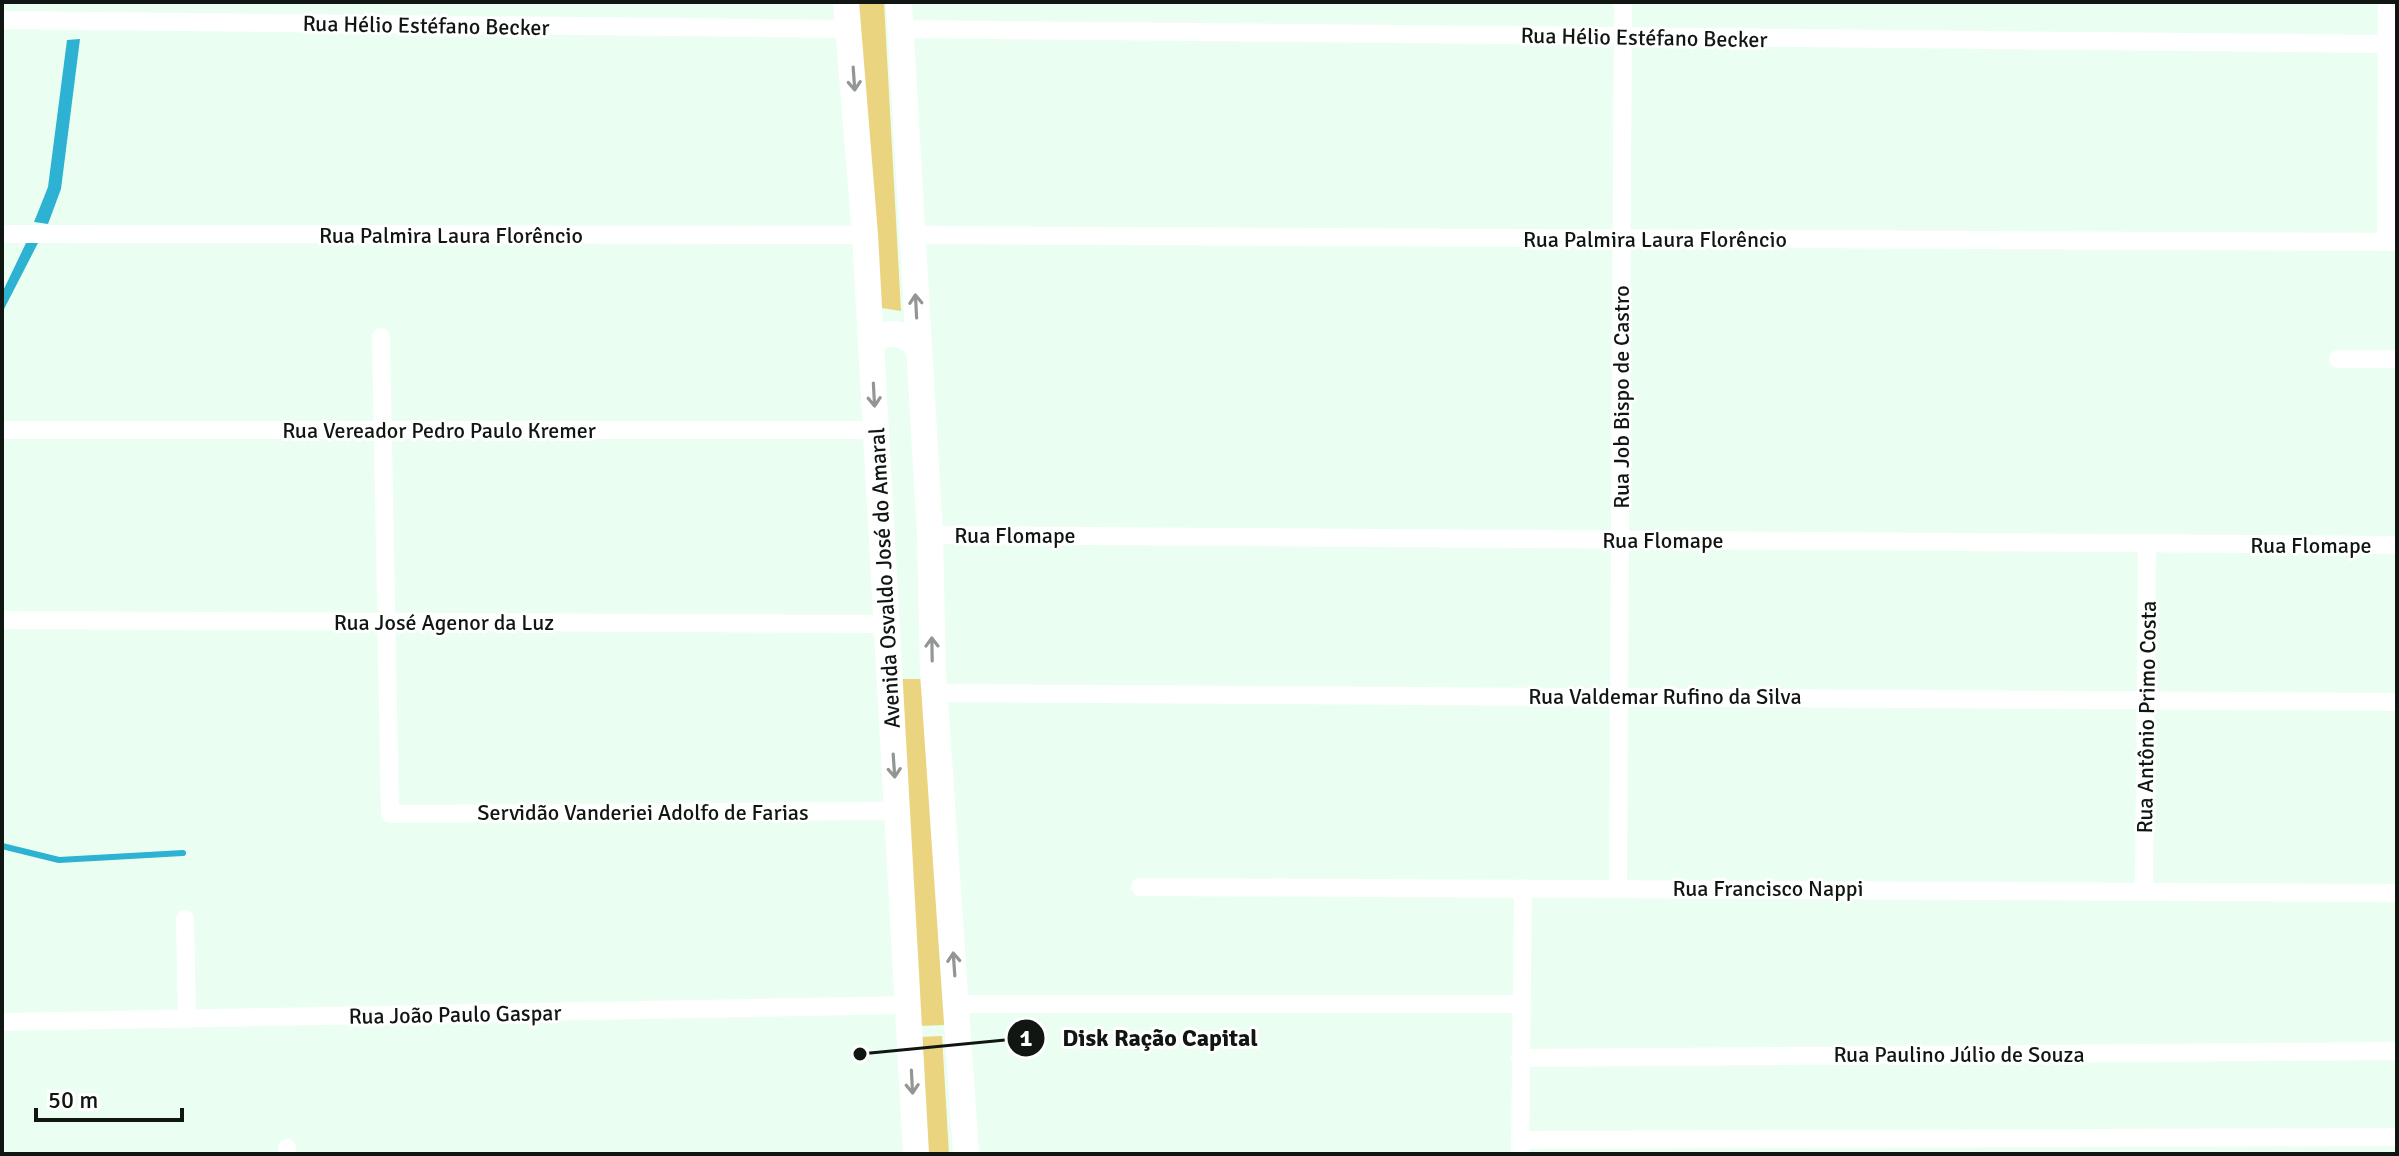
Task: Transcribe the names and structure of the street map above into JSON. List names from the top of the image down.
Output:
{
  "streets": {
    "main road": ["Avenida Osvaldo José do Amaral"],
    "street": [
      "Rua Hélio Estéfano Becker",
      "Rua Palmira Laura Florêncio",
      "Rua Job Bispo de Castro",
      "Rua Vereador Pedro Paulo Kremer",
      "Rua Flomape",
      "Rua José Agenor da Luz",
      "Rua Valdemar Rufino da Silva",
      "Rua Antônio Primo Costa",
      "Servidão Vanderiei Adolfo de Farias",
      "Rua Francisco Nappi",
      "Rua João Paulo Gaspar",
      "Rua Paulino Júlio de Souza"
    ]
  },
  "crossings": [
    ["Rua Hélio Estéfano Becker", "Rua Job Bispo de Castro"],
    ["Rua Hélio Estéfano Becker", "Avenida Osvaldo José do Amaral"],
    ["Rua Palmira Laura Florêncio", "Rua Job Bispo de Castro"],
    ["Rua Palmira Laura Florêncio", "Avenida Osvaldo José do Amaral"],
    ["Rua Job Bispo de Castro", "Rua Flomape"],
    ["Rua Job Bispo de Castro", "Rua Valdemar Rufino da Silva"],
    ["Rua Job Bispo de Castro", "Rua Francisco Nappi"],
    ["Rua Vereador Pedro Paulo Kremer", "Avenida Osvaldo José do Amaral"],
    ["Rua Flomape", "Avenida Osvaldo José do Amaral"],
    ["Rua Flomape", "Rua Antônio Primo Costa"],
    ["Avenida Osvaldo José do Amaral", "Rua José Agenor da Luz"],
    ["Avenida Osvaldo José do Amaral", "Rua Valdemar Rufino da Silva"],
    ["Avenida Osvaldo José do Amaral", "Servidão Vanderiei Adolfo de Farias"],
    ["Avenida Osvaldo José do Amaral", "Rua João Paulo Gaspar"],
    ["Rua José Agenor da Luz", "Servidão Vanderiei Adolfo de Farias"],
    ["Rua Valdemar Rufino da Silva", "Rua Antônio Primo Costa"],
    ["Rua Antônio Primo Costa", "Rua Francisco Nappi"]
  ],
  "places": ["Disk Ração Capital"],
  "scale_bar": "50 m"
}
